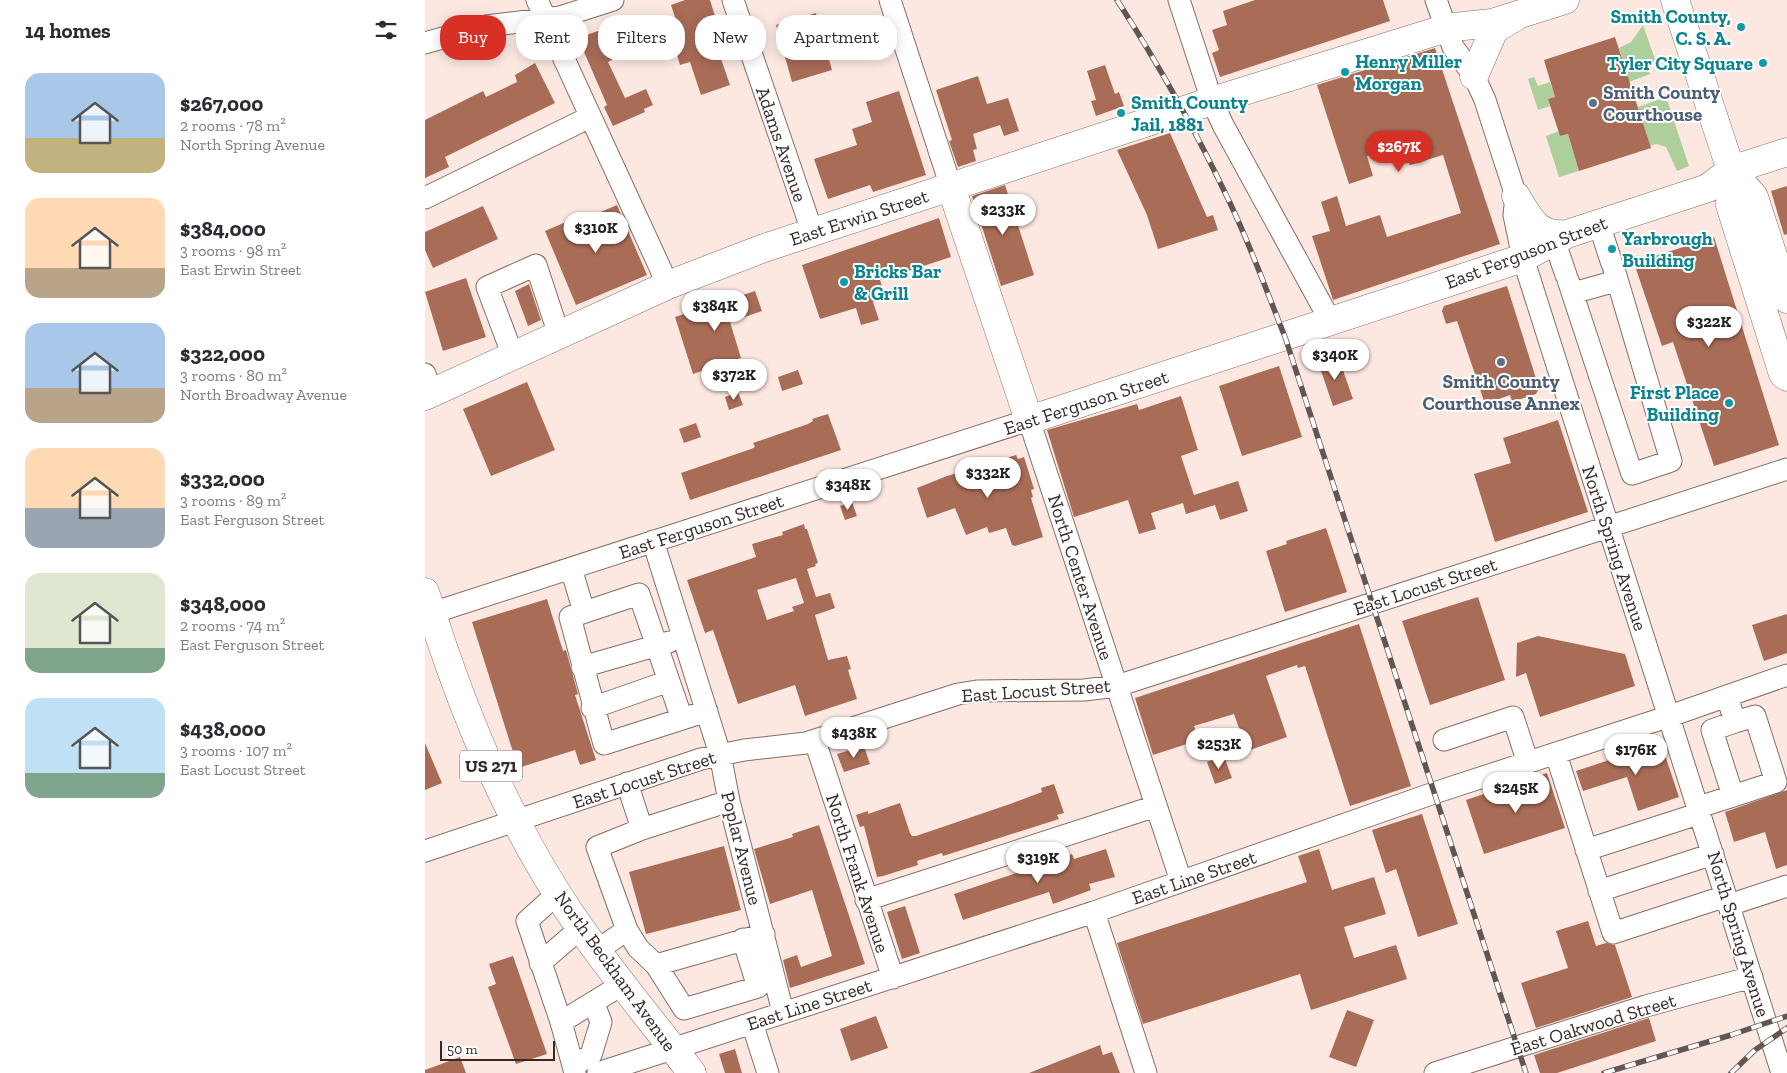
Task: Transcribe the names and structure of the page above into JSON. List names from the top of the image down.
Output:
{
  "streets": {
    "main road": [
      "East Erwin Street",
      "East Ferguson Street",
      "North Center Avenue",
      "US 271",
      "North Beckham Avenue"
    ],
    "street": [
      "Adams Avenue",
      "North Spring Avenue",
      "East Locust Street",
      "Poplar Avenue",
      "North Frank Avenue",
      "East Line Street",
      "East Oakwood Street"
    ]
  },
  "crossings": [
    ["Adams Avenue", "East Erwin Street"],
    ["East Erwin Street", "North Spring Avenue"],
    ["East Erwin Street", "North Center Avenue"],
    ["East Ferguson Street", "North Spring Avenue"],
    ["East Ferguson Street", "North Center Avenue"],
    ["East Ferguson Street", "Poplar Avenue"],
    ["East Ferguson Street", "North Beckham Avenue"],
    ["North Spring Avenue", "East Locust Street"],
    ["North Spring Avenue", "East Line Street"],
    ["North Spring Avenue", "East Oakwood Street"],
    ["North Center Avenue", "East Locust Street"],
    ["North Center Avenue", "East Line Street"],
    ["East Locust Street", "Poplar Avenue"],
    ["East Locust Street", "North Frank Avenue"],
    ["East Locust Street", "North Beckham Avenue"],
    ["Poplar Avenue", "East Line Street"],
    ["North Frank Avenue", "East Line Street"],
    ["East Line Street", "North Beckham Avenue"]
  ],
  "places": [
    "Smith County, C. S. A.",
    "Tyler City Square",
    "Henry Miller Morgan",
    "Smith County Courthouse",
    "Smith County Jail, 1881",
    "Yarbrough Building",
    "Bricks Bar & Grill",
    "Smith County Courthouse Annex",
    "First Place Building"
  ],
  "scale_bar": "50 m",
  "page": {
    "heading": "14 homes",
    "chip": [
      "Buy",
      "Rent",
      "Filters",
      "New",
      "Apartment"
    ],
    "list": [
      {
        "name": "$267,000",
        "note": "2 rooms · 78 m² · North Spring Avenue"
      },
      {
        "name": "$384,000",
        "note": "3 rooms · 98 m² · East Erwin Street"
      },
      {
        "name": "$322,000",
        "note": "3 rooms · 80 m² · North Broadway Avenue"
      },
      {
        "name": "$332,000",
        "note": "3 rooms · 89 m² · East Ferguson Street"
      },
      {
        "name": "$348,000",
        "note": "2 rooms · 74 m² · East Ferguson Street"
      },
      {
        "name": "$438,000",
        "note": "3 rooms · 107 m² · East Locust Street"
      }
    ],
    "price": [
      "$267K",
      "$233K",
      "$310K",
      "$384K",
      "$322K",
      "$340K",
      "$372K",
      "$332K",
      "$348K",
      "$438K",
      "$253K",
      "$176K",
      "$245K",
      "$319K"
    ],
    "scale": "50 m"
  }
}
